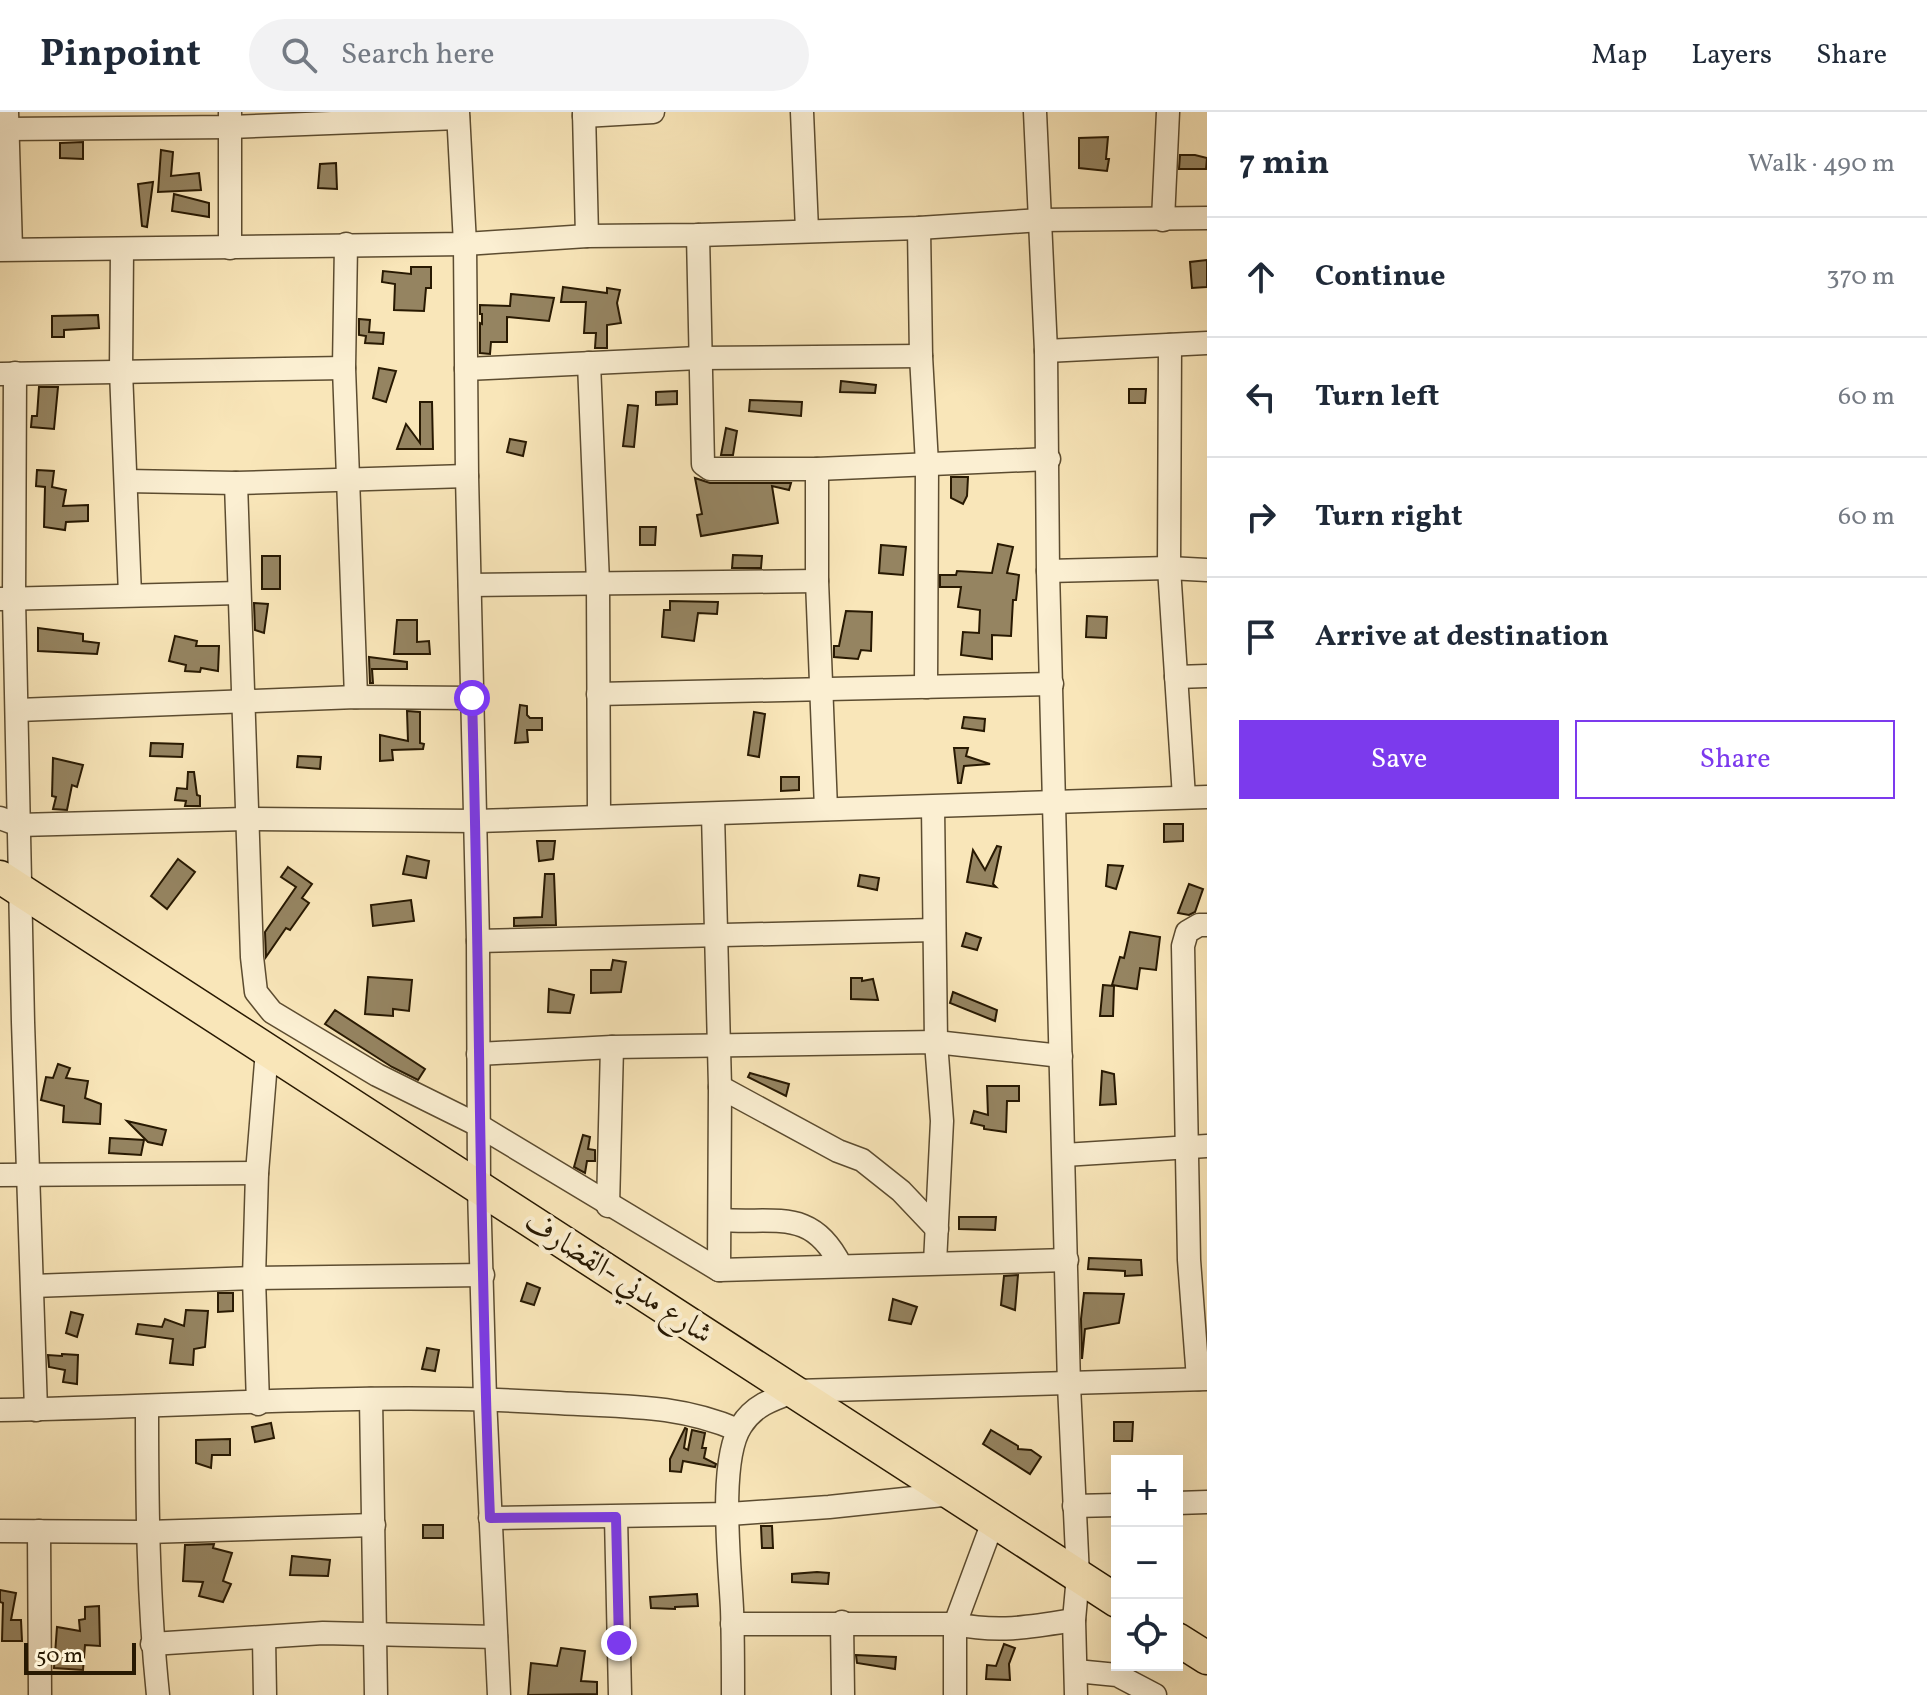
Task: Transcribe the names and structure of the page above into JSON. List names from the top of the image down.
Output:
{
  "streets": {
    "highway": ["شارع مدني -القضارف"]
  },
  "scale_bar": "50 m",
  "page": {
    "header": "Pinpoint",
    "search": "Search here",
    "nav": ["Map", "Layers", "Share"],
    "heading": ["7 min", "Walk · 490 m"],
    "list": [
      ["Continue", "370 m"],
      ["Turn left", "60 m"],
      ["Turn right", "60 m"],
      "Arrive at destination"
    ],
    "buttons": ["Save", "Share"],
    "map_buttons": ["+", "−"],
    "scale": "50 m"
  }
}
